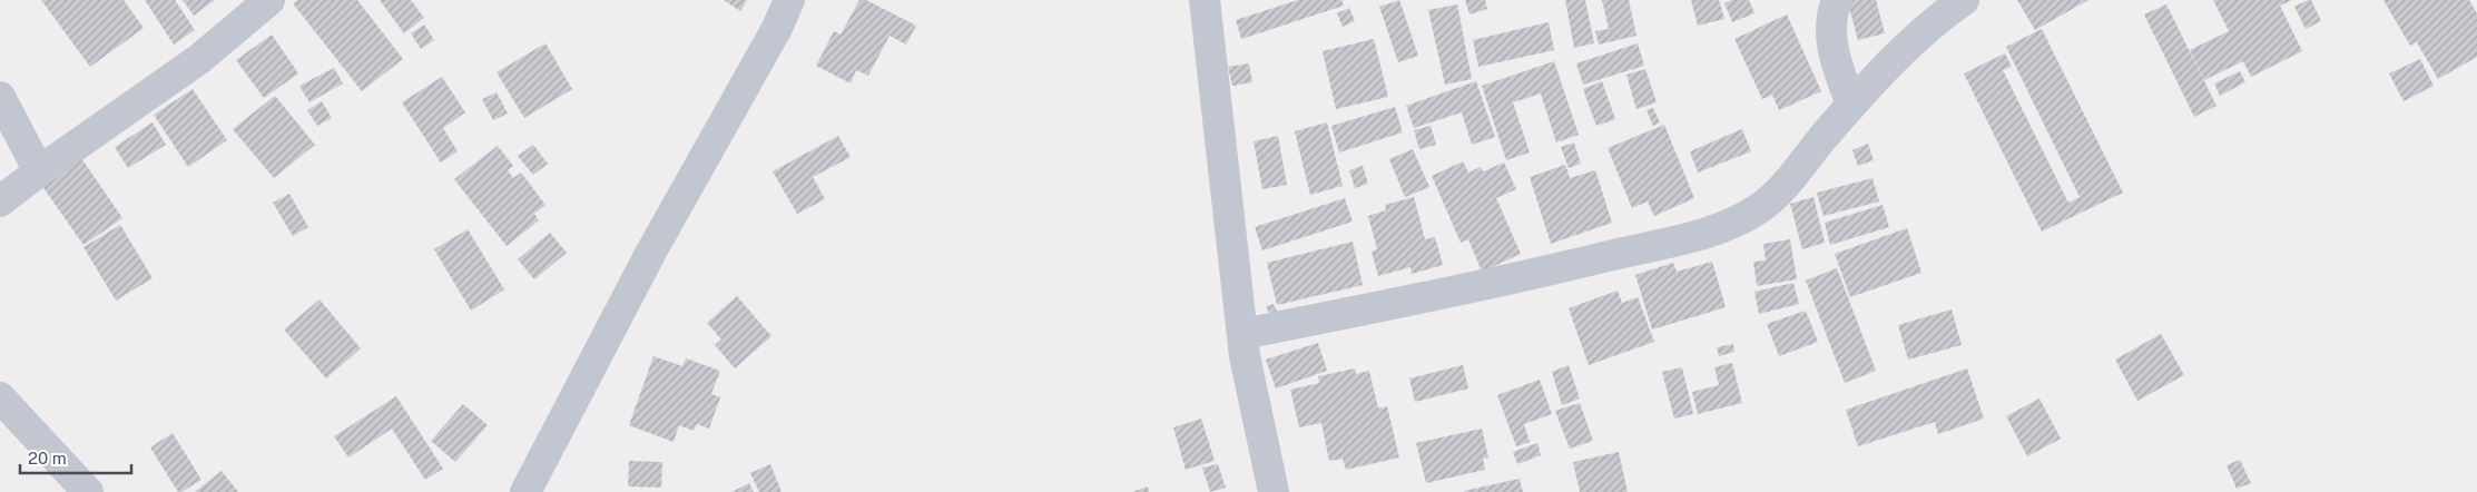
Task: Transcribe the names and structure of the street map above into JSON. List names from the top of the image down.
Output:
{
  "scale_bar": "20 m"
}
